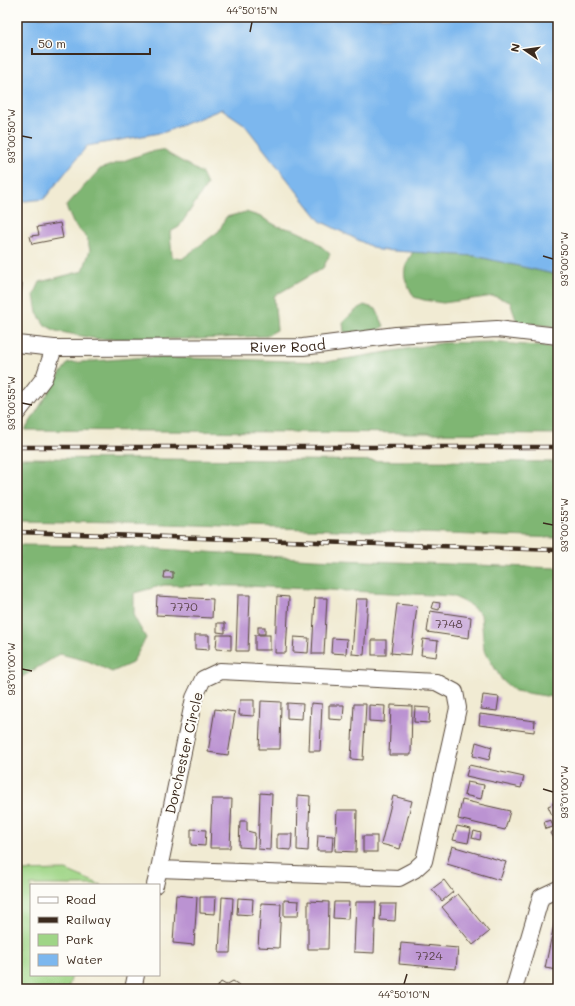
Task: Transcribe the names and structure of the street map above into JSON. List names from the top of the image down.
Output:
{
  "streets": {
    "street": ["River Road", "Dorchester Circle"]
  },
  "house_numbers": ["7770", "7748", "7724"],
  "legend": [
    "Road",
    "Railway",
    "Park",
    "Water"
  ],
  "scale_bar": "50 m",
  "north": "left",
  "coordinates": [
    "44°50'15\"N",
    "93°00'50\"W",
    "93°00'55\"W",
    "93°01'00\"W",
    "44°50'10\"N"
  ]
}
